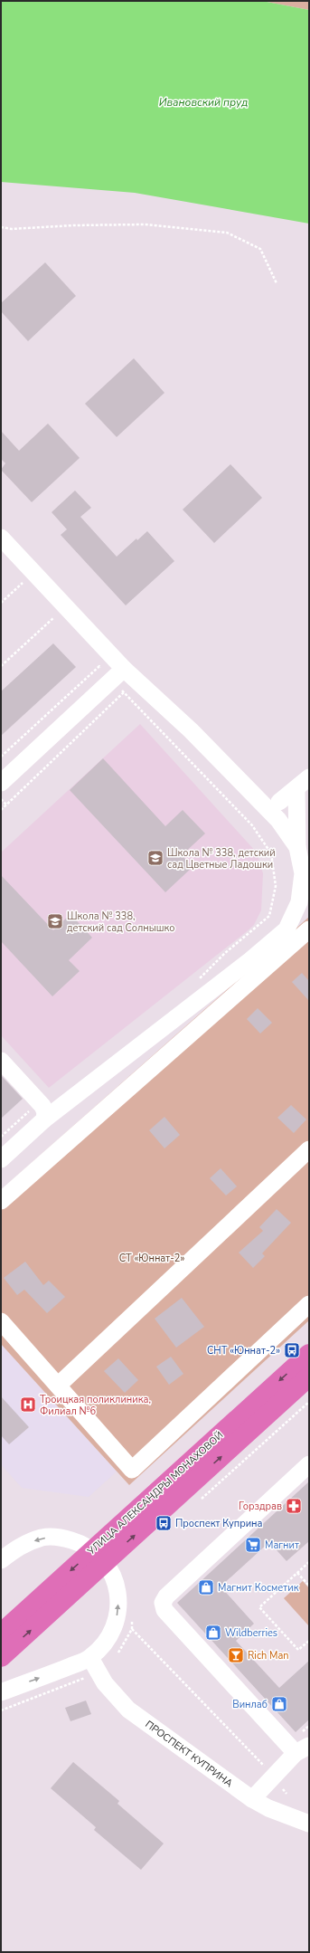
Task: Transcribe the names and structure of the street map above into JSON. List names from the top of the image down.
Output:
{
  "streets": {
    "main road": ["УЛИЦА АЛЕКСАНДРЫ МОНАХОВОЙ"],
    "street": ["ПРОСПЕКТ КУПРИНА"]
  },
  "water": ["Ивановский пруд"],
  "parks": ["СТ «Юннат-2»"],
  "places": {
    "school or university": ["Школа № 338, детский сад Цветные Ладошки", "Школа № 338, детский сад Солнышко"],
    "bus stop": ["СНТ «Юннат-2»", "Проспект Куприна"],
    "hospital": ["Троицкая поликлиника, Филиал №6"],
    "pharmacy": ["Горздрав"],
    "supermarket": ["Магнит"],
    "shop": ["Магнит Косметик", "Wildberries", "Винлаб"],
    "bar": ["Rich Man"]
  }
}
